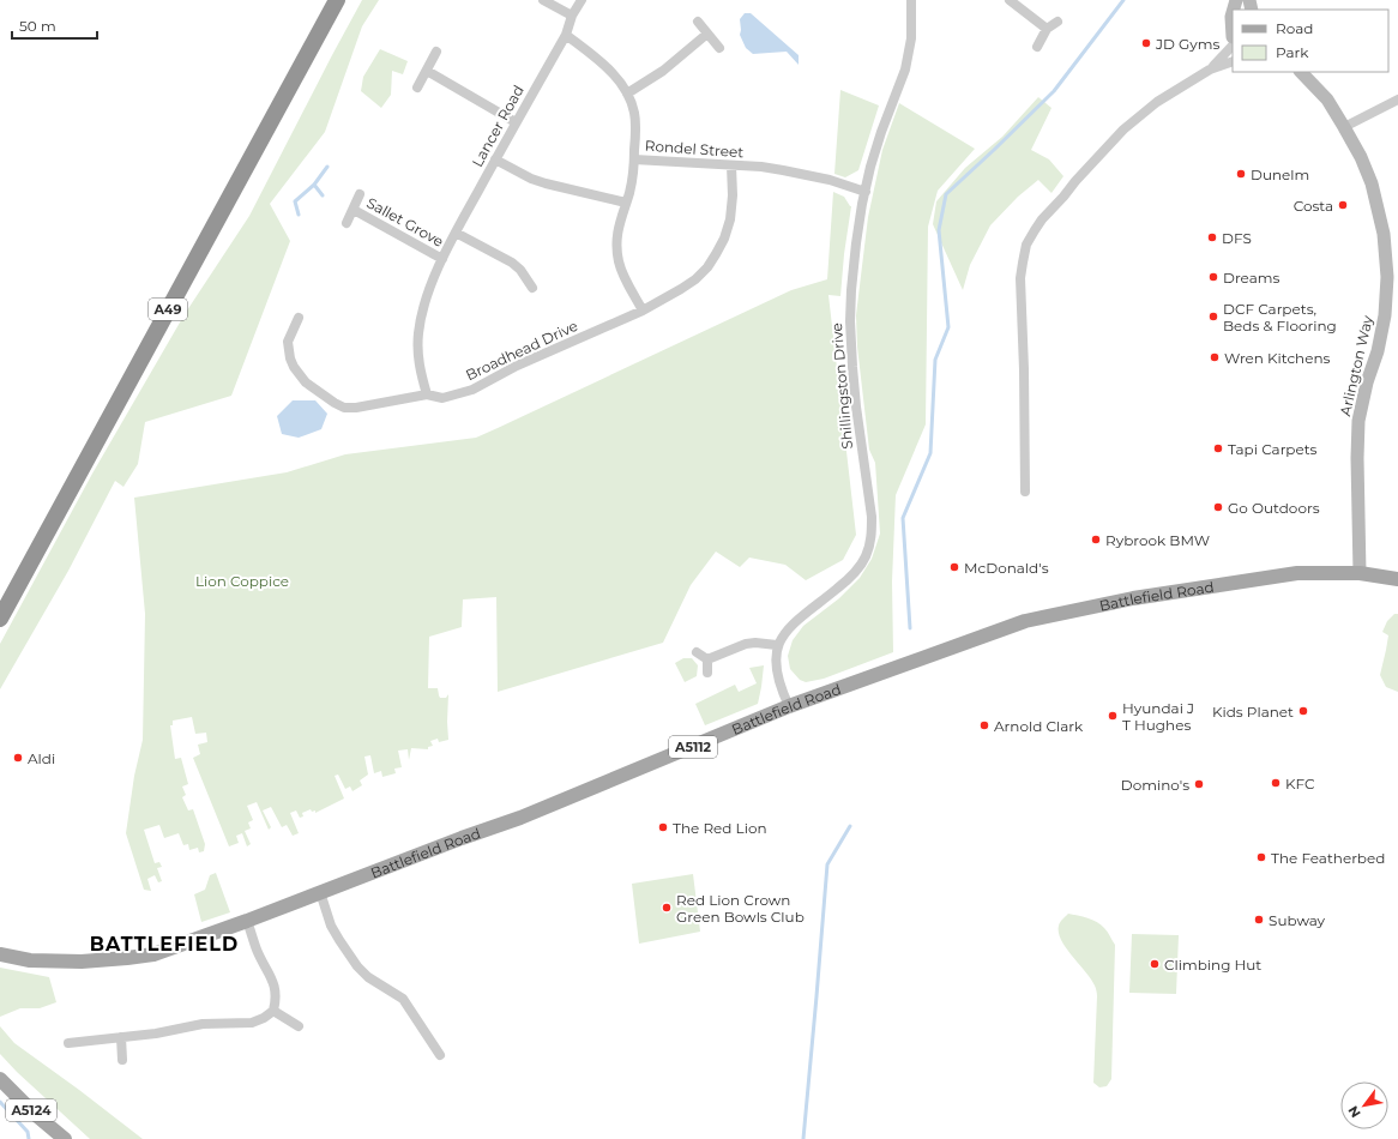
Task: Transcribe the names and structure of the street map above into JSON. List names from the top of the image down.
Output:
{
  "streets": {
    "highway": ["A49"],
    "main road": ["Battlefield Road", "A5112", "A5124"],
    "street": [
      "Lancer Road",
      "Rondel Street",
      "Sallet Grove",
      "Broadhead Drive",
      "Arlington Way",
      "Shillingston Drive"
    ]
  },
  "crossings": [
    ["Lancer Road", "Rondel Street"],
    ["Lancer Road", "Sallet Grove"],
    ["Lancer Road", "Broadhead Drive"],
    ["Rondel Street", "Broadhead Drive"],
    ["Rondel Street", "Shillingston Drive"],
    ["Arlington Way", "Battlefield Road"]
  ],
  "districts": ["BATTLEFIELD"],
  "parks": ["Lion Coppice"],
  "places": [
    "JD Gyms",
    "Dunelm",
    "Costa",
    "DFS",
    "Dreams",
    "DCF Carpets, Beds & Flooring",
    "Wren Kitchens",
    "Tapi Carpets",
    "Go Outdoors",
    "Rybrook BMW",
    "McDonald's",
    "Kids Planet",
    "Hyundai J T Hughes",
    "Arnold Clark",
    "Aldi",
    "KFC",
    "Domino's",
    "The Red Lion",
    "The Featherbed",
    "Red Lion Crown Green Bowls Club",
    "Subway",
    "Climbing Hut"
  ],
  "legend": ["Road", "Park"],
  "scale_bar": "50 m",
  "north": "bottom left"
}
